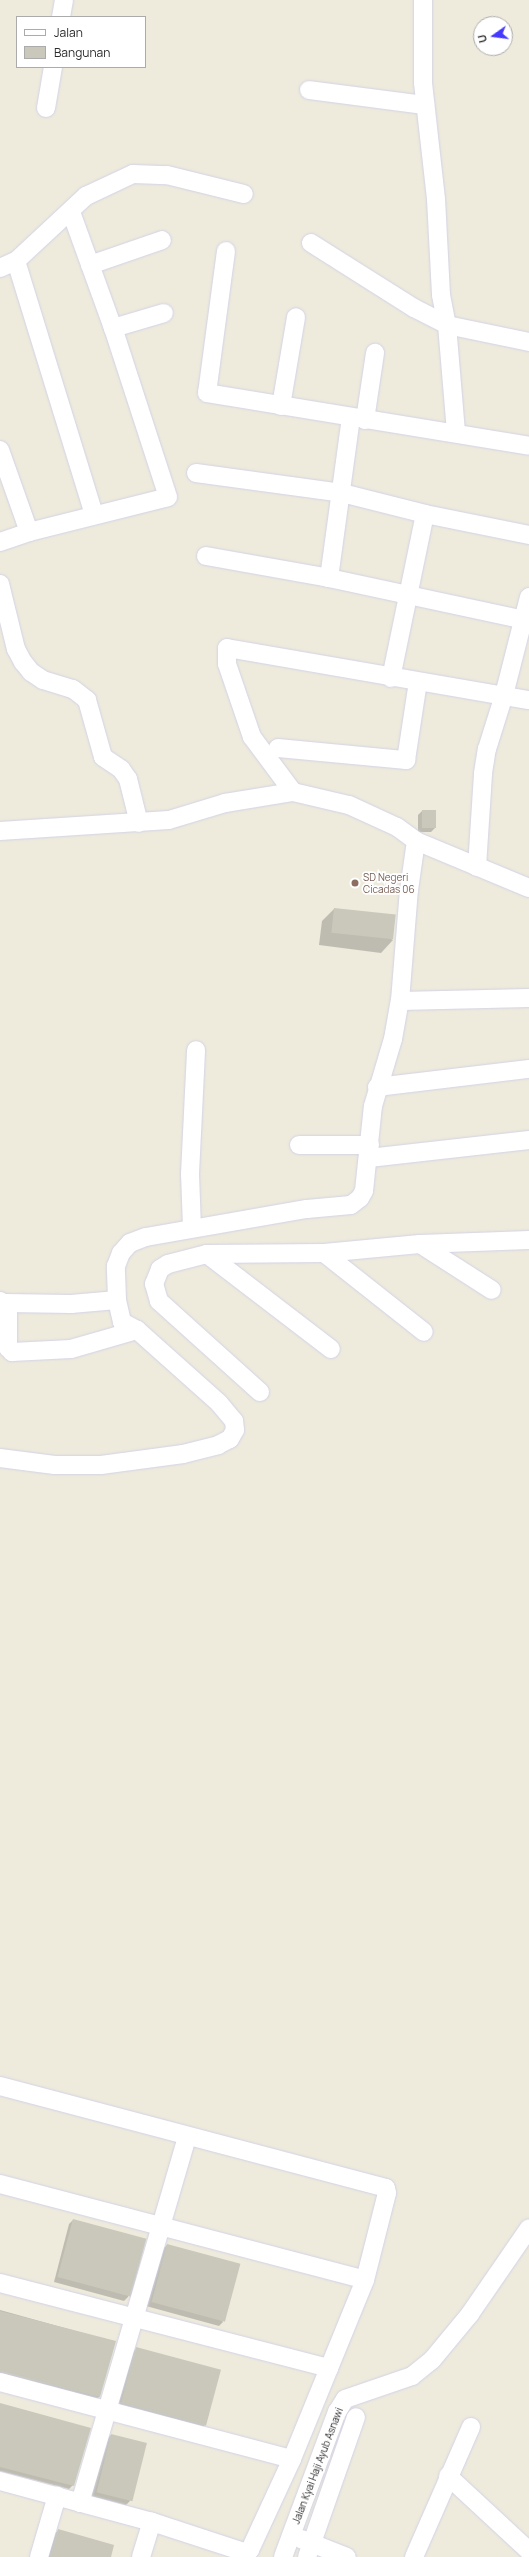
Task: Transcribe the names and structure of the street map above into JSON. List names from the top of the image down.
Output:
{
  "streets": {
    "street": ["Jalan Kyai Haji Ayub Asnawi"]
  },
  "places": ["SD Negeri Cicadas 06"],
  "legend": ["Jalan", "Bangunan"],
  "north": "left"
}
